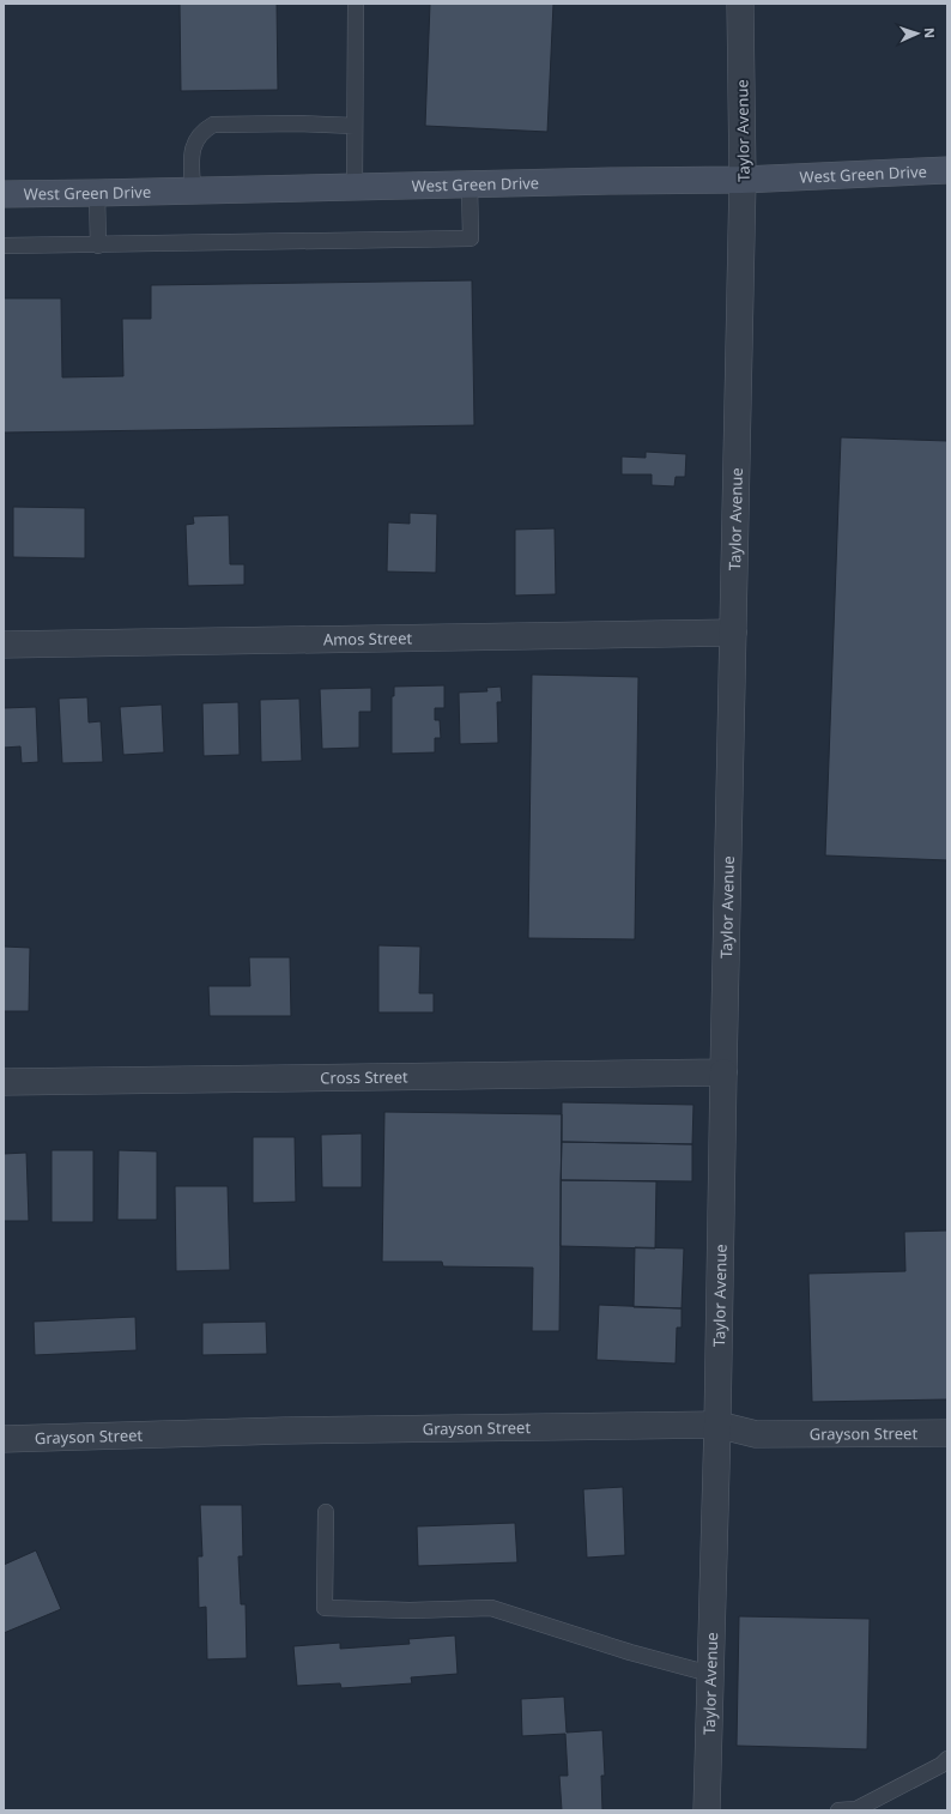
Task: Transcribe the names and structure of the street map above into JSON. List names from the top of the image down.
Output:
{
  "streets": {
    "main road": ["West Green Drive"],
    "street": [
      "Taylor Avenue",
      "Amos Street",
      "Cross Street",
      "Grayson Street"
    ]
  },
  "crossings": [
    ["Taylor Avenue", "West Green Drive"],
    ["Taylor Avenue", "Amos Street"],
    ["Taylor Avenue", "Cross Street"],
    ["Taylor Avenue", "Grayson Street"]
  ],
  "north": "right"
}
